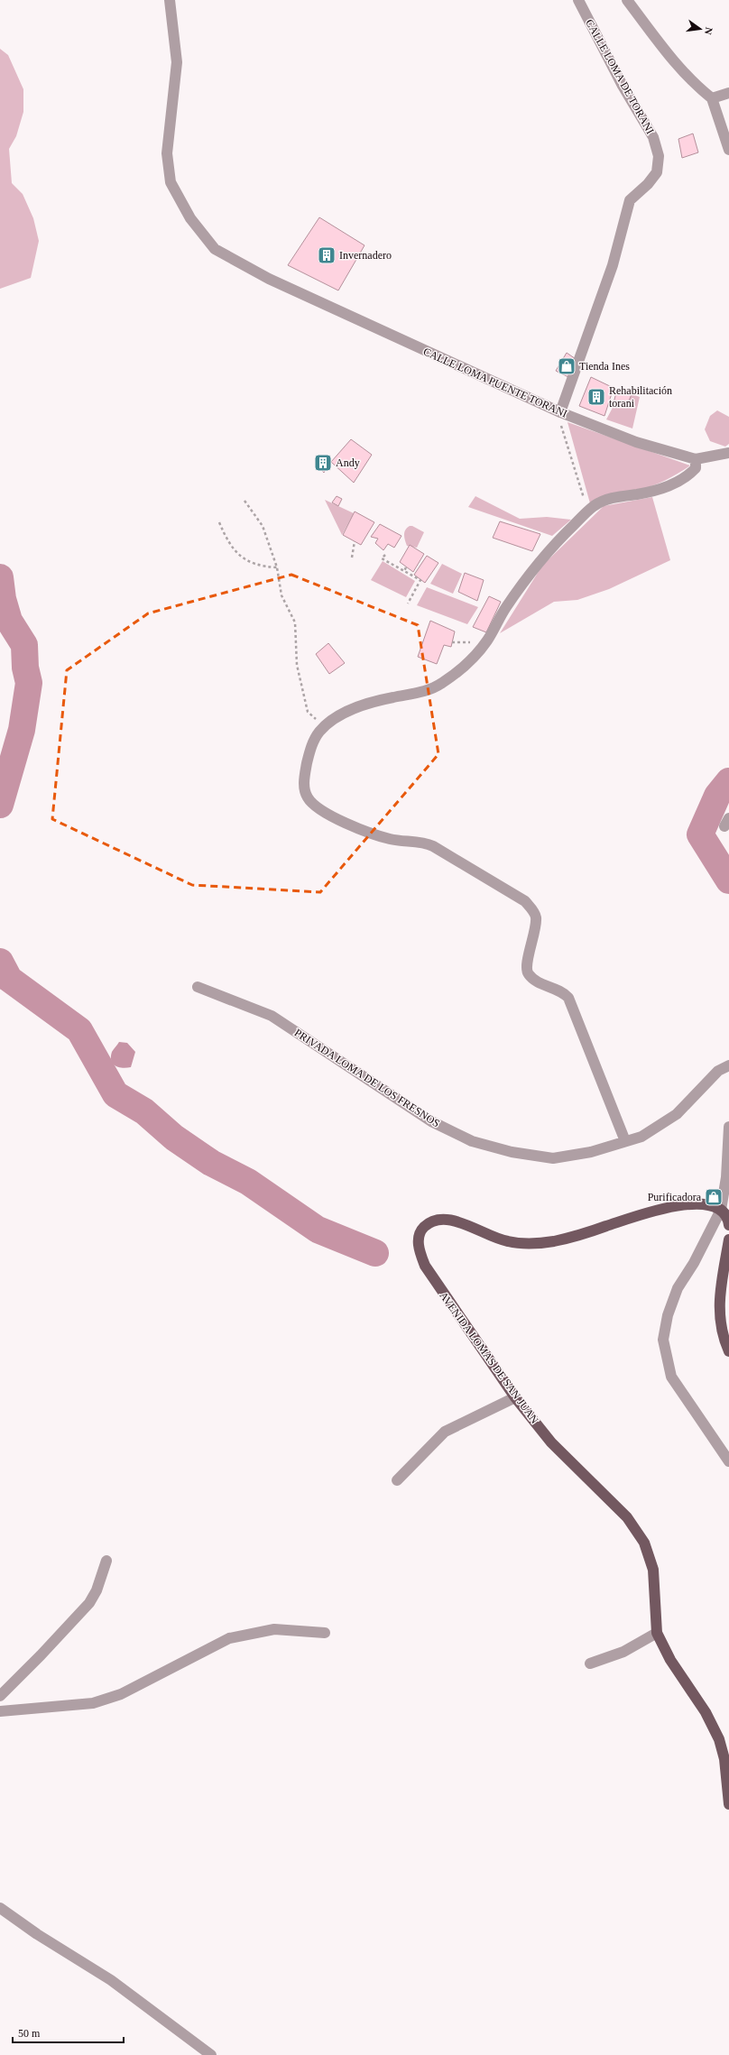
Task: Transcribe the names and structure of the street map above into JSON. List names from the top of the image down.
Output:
{
  "streets": {
    "main road": ["AVENIDA LOMAS DE SAN JUAN"],
    "street": ["CALLE LOMA DE TORANI", "CALLE LOMA PUENTE TORANI", "PRIVADA LOMA DE LOS FRESNOS"]
  },
  "crossings": [
    ["CALLE LOMA DE TORANI", "CALLE LOMA PUENTE TORANI"]
  ],
  "places": {
    "building": ["Invernadero", "Rehabilitación torani", "Andy"],
    "shop": ["Tienda Ines", "Purificadora"]
  },
  "scale_bar": "50 m",
  "north": "right"
}
